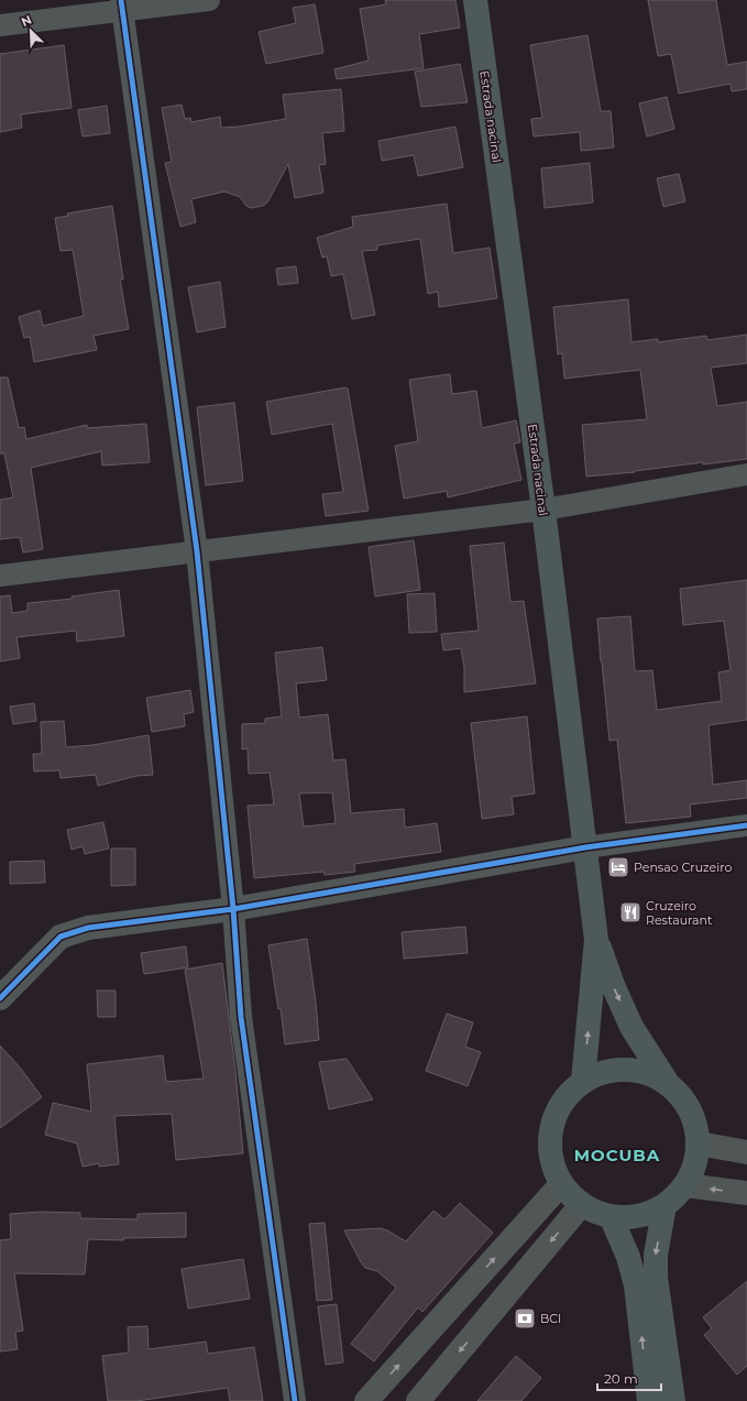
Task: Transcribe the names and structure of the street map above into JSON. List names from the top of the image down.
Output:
{
  "streets": {
    "highway": ["Estrada nacinal"]
  },
  "districts": ["MOCUBA"],
  "places": {
    "hotel": ["Pensao Cruzeiro"],
    "restaurant": ["Cruzeiro Restaurant"],
    "bank": ["BCI"]
  },
  "scale_bar": "20 m",
  "north": "top left"
}
